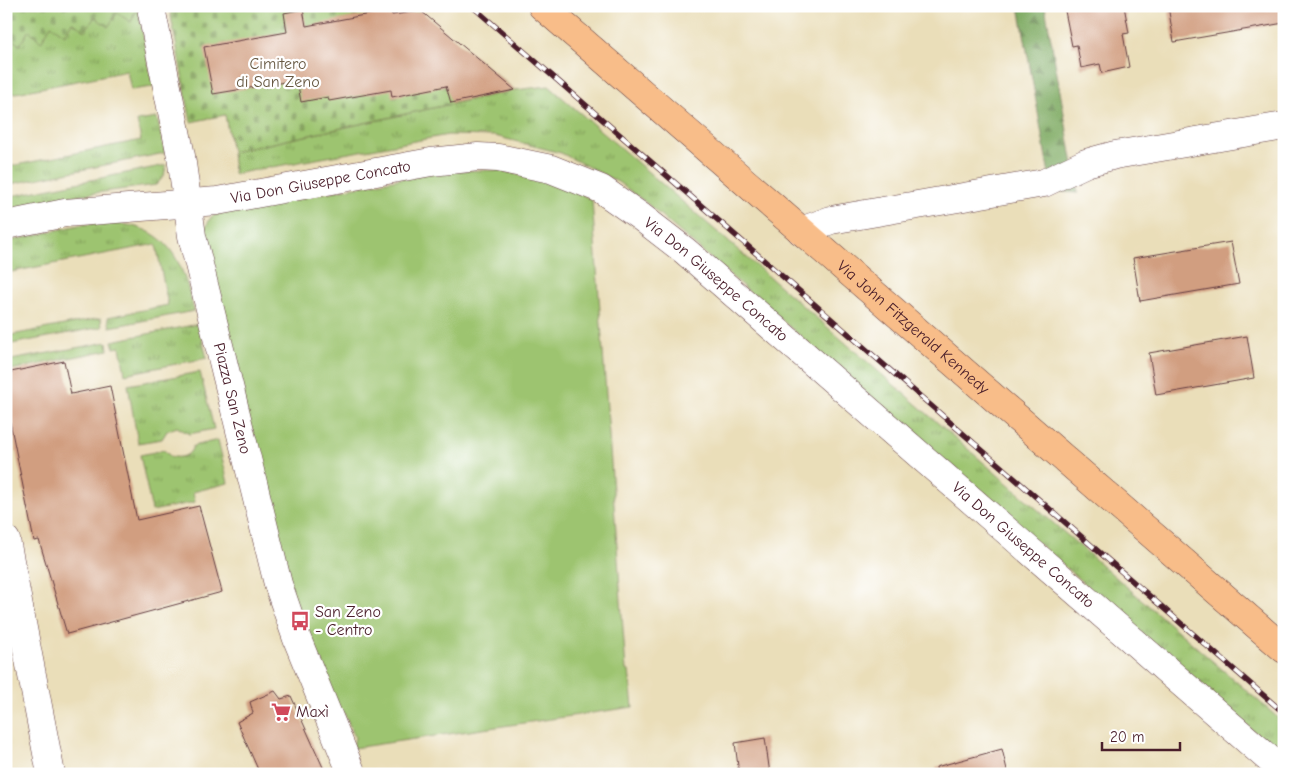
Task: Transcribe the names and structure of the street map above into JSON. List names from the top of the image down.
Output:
{
  "streets": {
    "main road": ["Via John Fitzgerald Kennedy"],
    "street": ["Via Don Giuseppe Concato", "Piazza San Zeno"]
  },
  "crossings": [
    ["Via Don Giuseppe Concato", "Piazza San Zeno"]
  ],
  "parks": ["Cimitero di San Zeno"],
  "places": {
    "bus stop": ["San Zeno - Centro"],
    "supermarket": ["Maxì"]
  },
  "scale_bar": "20 m"
}
